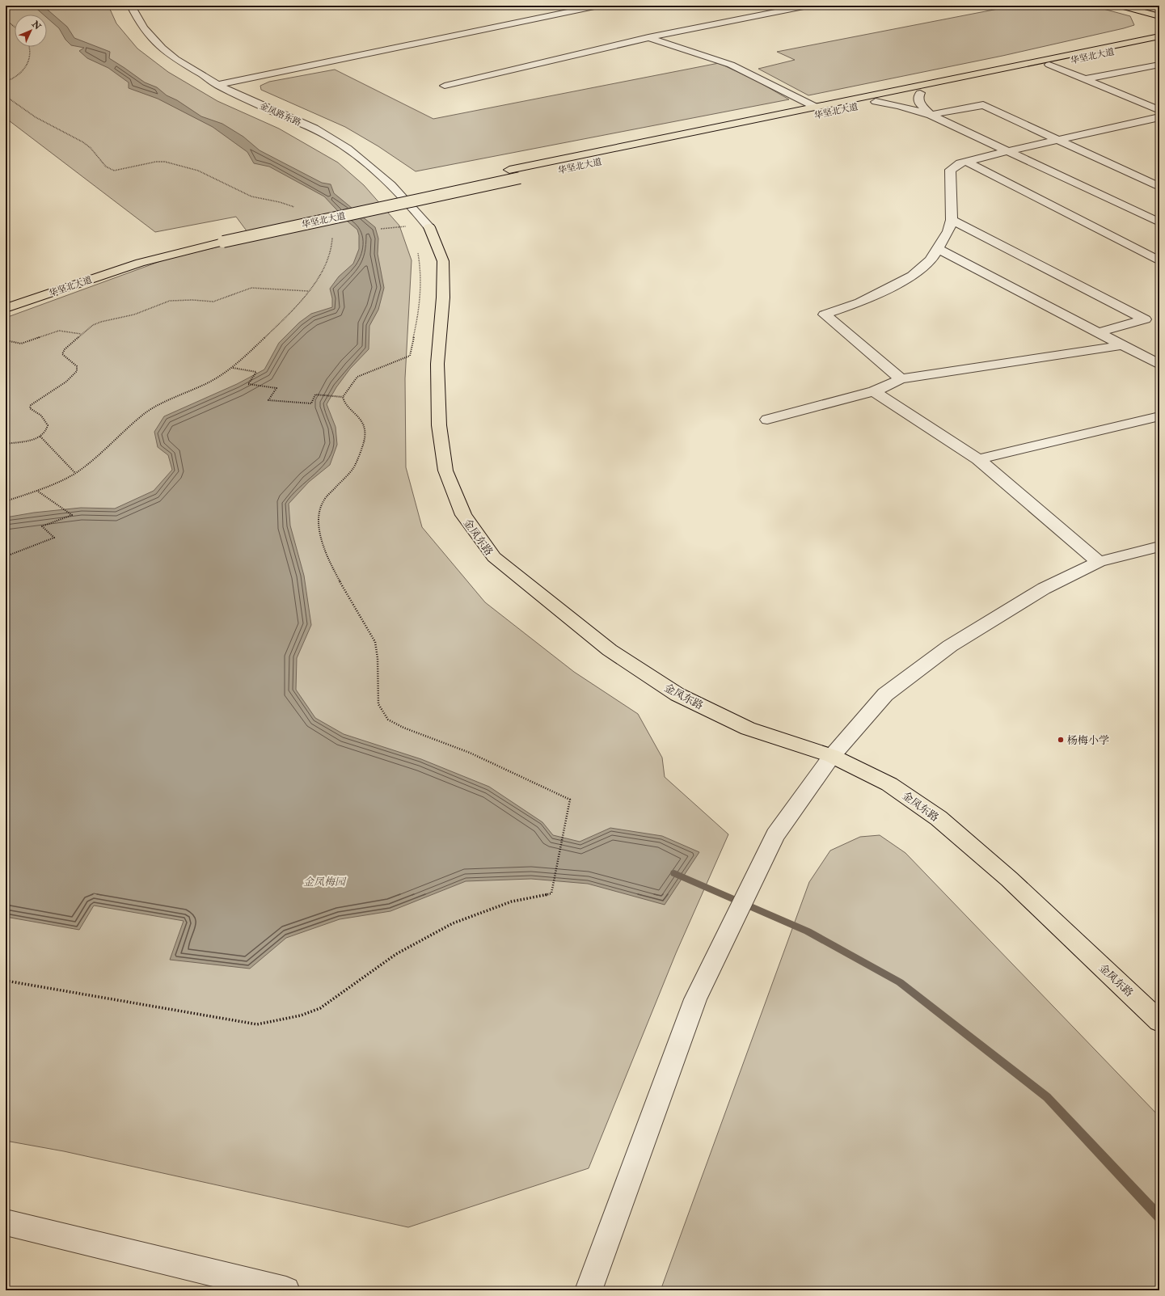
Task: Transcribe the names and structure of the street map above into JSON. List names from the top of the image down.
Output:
{
  "streets": {
    "main road": ["华坚北大道", "金凤东路"],
    "street": ["金凤路东路"]
  },
  "crossings": [
    ["金凤路东路", "金凤东路"]
  ],
  "parks": ["金凤梅园"],
  "places": ["杨梅小学"],
  "north": "top right"
}
